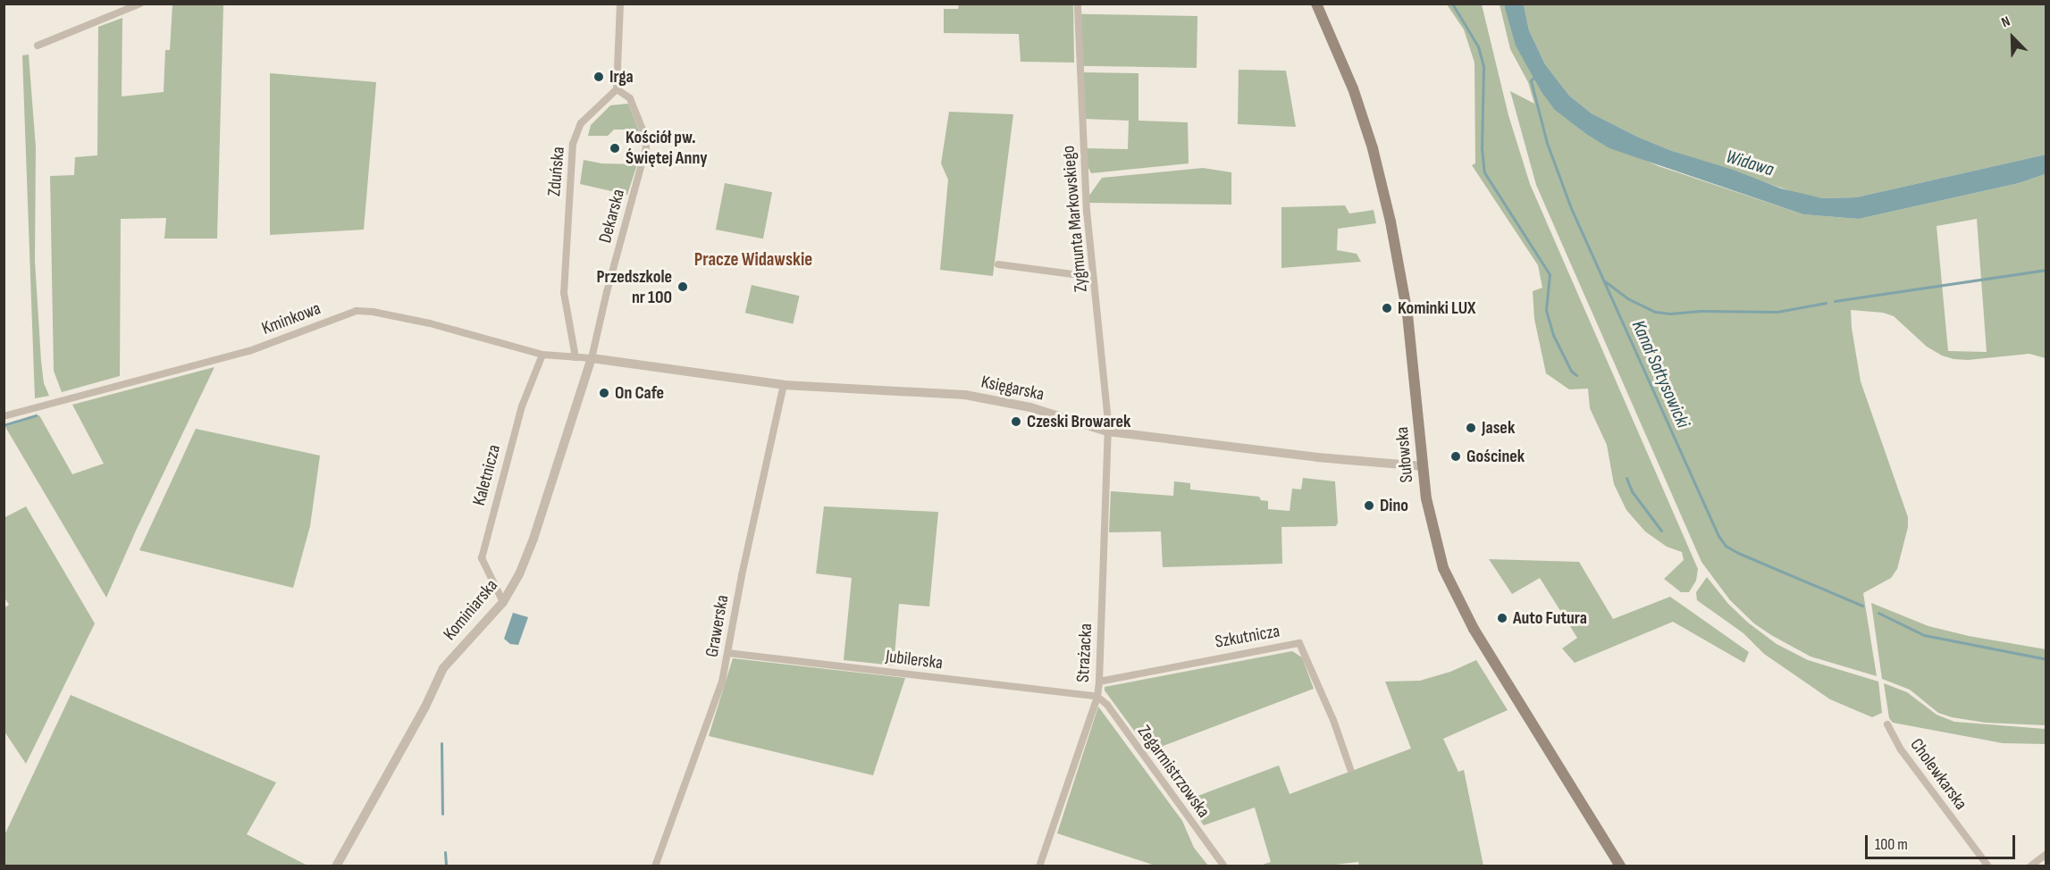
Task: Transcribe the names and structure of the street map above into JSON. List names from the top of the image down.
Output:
{
  "streets": {
    "main road": ["Sułowska"],
    "street": [
      "Zduńska",
      "Dekarska",
      "Zygmunta Markowskiego",
      "Kminkowa",
      "Księgarska",
      "Kaletnicza",
      "Kominiarska",
      "Grawerska",
      "Szkutnicza",
      "Strażacka",
      "Jubilerska",
      "Zegarmistrzowska",
      "Cholewkarska"
    ]
  },
  "crossings": [
    ["Zduńska", "Dekarska"],
    ["Zduńska", "Kminkowa"],
    ["Dekarska", "Kminkowa"],
    ["Dekarska", "Księgarska"],
    ["Dekarska", "Kominiarska"],
    ["Zygmunta Markowskiego", "Księgarska"],
    ["Zygmunta Markowskiego", "Strażacka"],
    ["Kminkowa", "Księgarska"],
    ["Kminkowa", "Kaletnicza"],
    ["Kminkowa", "Kominiarska"],
    ["Księgarska", "Sułowska"],
    ["Księgarska", "Kominiarska"],
    ["Księgarska", "Grawerska"],
    ["Księgarska", "Strażacka"],
    ["Kaletnicza", "Kominiarska"],
    ["Grawerska", "Jubilerska"],
    ["Szkutnicza", "Strażacka"],
    ["Strażacka", "Jubilerska"],
    ["Strażacka", "Zegarmistrzowska"],
    ["Jubilerska", "Zegarmistrzowska"]
  ],
  "districts": ["Pracze Widawskie"],
  "water": ["Widawa", "Kanał Sołtysowicki"],
  "places": [
    "Irga",
    "Kościół pw. Świętej Anny",
    "Przedszkole nr 100",
    "Kominki LUX",
    "On Cafe",
    "Czeski Browarek",
    "Jasek",
    "Gościnek",
    "Dino",
    "Auto Futura"
  ],
  "scale_bar": "100 m",
  "north": "top left"
}
